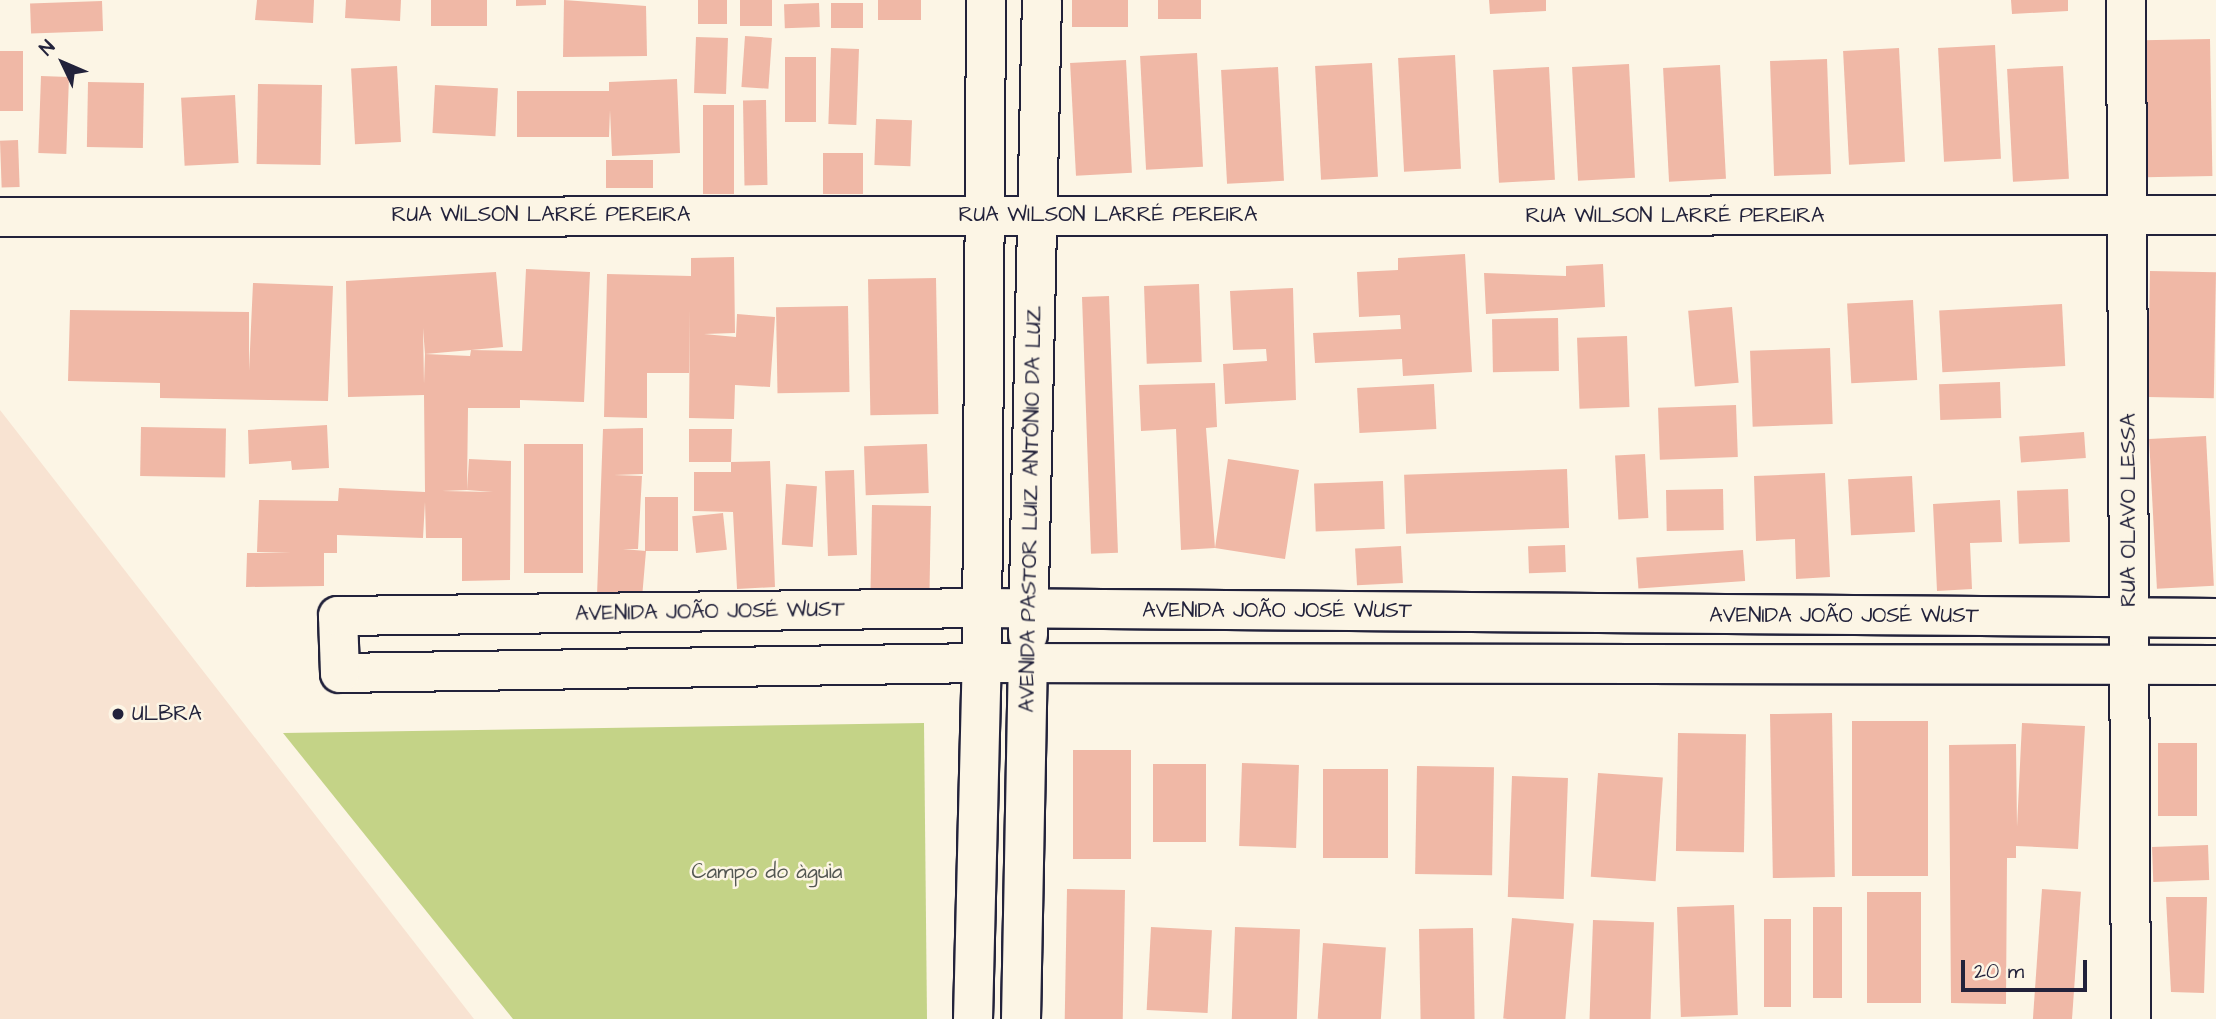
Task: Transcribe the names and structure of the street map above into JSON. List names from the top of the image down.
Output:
{
  "streets": {
    "street": [
      "RUA WILSON LARRÉ PEREIRA",
      "AVENIDA PASTOR LUIZ ANTÔNIO DA LUZ",
      "RUA OLAVO LESSA",
      "AVENIDA JOÃO JOSÉ WUST"
    ]
  },
  "crossings": [
    ["RUA WILSON LARRÉ PEREIRA", "AVENIDA PASTOR LUIZ ANTÔNIO DA LUZ"],
    ["RUA WILSON LARRÉ PEREIRA", "RUA OLAVO LESSA"],
    ["AVENIDA PASTOR LUIZ ANTÔNIO DA LUZ", "AVENIDA JOÃO JOSÉ WUST"],
    ["RUA OLAVO LESSA", "AVENIDA JOÃO JOSÉ WUST"]
  ],
  "parks": ["Campo do àguia"],
  "places": ["ULBRA"],
  "scale_bar": "20 m",
  "north": "top left"
}
